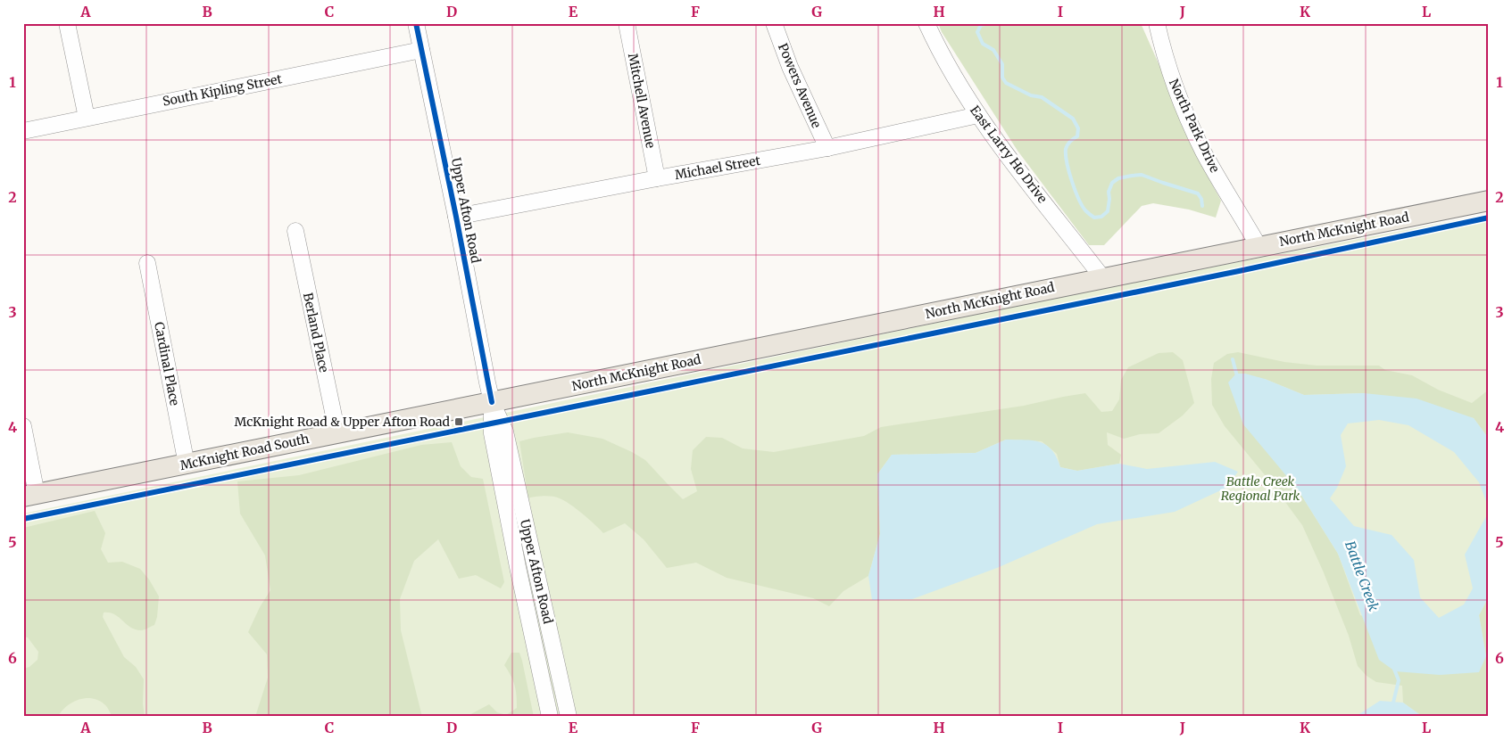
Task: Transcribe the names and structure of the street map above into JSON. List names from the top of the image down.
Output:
{
  "streets": {
    "main road": ["North McKnight Road", "McKnight Road South"],
    "street": [
      "Powers Avenue",
      "South Kipling Street",
      "Mitchell Avenue",
      "North Park Drive",
      "East Larry Ho Drive",
      "Michael Street",
      "Upper Afton Road",
      "Berland Place",
      "Cardinal Place"
    ]
  },
  "crossings": [
    ["Powers Avenue", "Michael Street"],
    ["South Kipling Street", "Upper Afton Road"],
    ["Mitchell Avenue", "Michael Street"],
    ["North Park Drive", "North McKnight Road"],
    ["East Larry Ho Drive", "Michael Street"],
    ["East Larry Ho Drive", "North McKnight Road"],
    ["Michael Street", "Upper Afton Road"],
    ["Upper Afton Road", "North McKnight Road"],
    ["Upper Afton Road", "McKnight Road South"],
    ["North McKnight Road", "McKnight Road South"],
    ["Berland Place", "McKnight Road South"],
    ["Cardinal Place", "McKnight Road South"]
  ],
  "water": ["Battle Creek"],
  "parks": ["Battle Creek Regional Park"],
  "places": {
    "transit": ["McKnight Road & Upper Afton Road"]
  },
  "grid": {
    "columns": [
      "A",
      "B",
      "C",
      "D",
      "E",
      "F",
      "G",
      "H",
      "I",
      "J",
      "K",
      "L"
    ],
    "rows": [
      "1",
      "2",
      "3",
      "4",
      "5",
      "6"
    ]
  }
}
